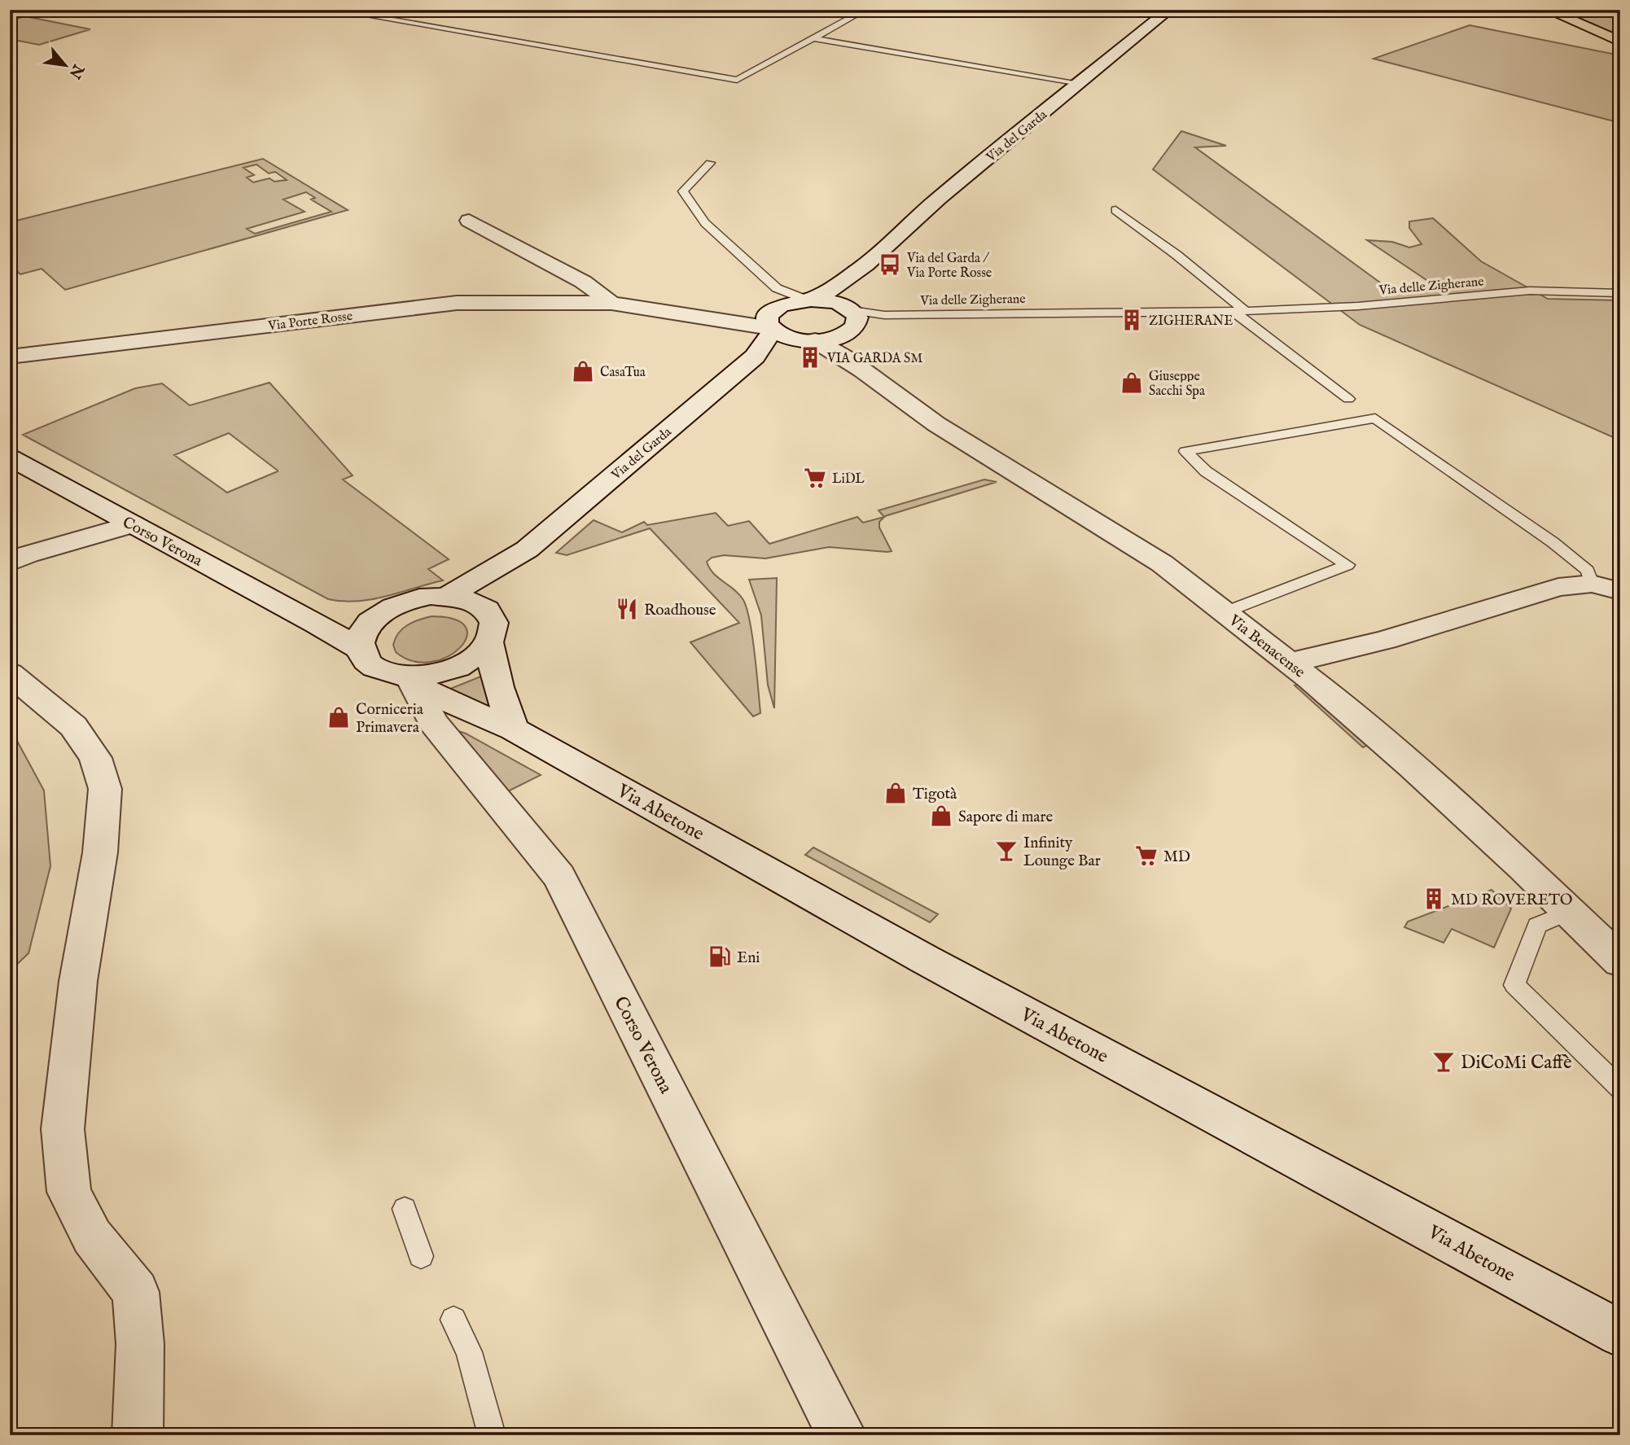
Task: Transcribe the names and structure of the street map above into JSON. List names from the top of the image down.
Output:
{
  "streets": {
    "street": [
      "Via del Garda",
      "Via Porte Rosse",
      "Corso Verona",
      "Via Benacense",
      "Via Abetone"
    ],
    "lane": ["Via delle Zigherane"]
  },
  "crossings": [
    ["Via del Garda", "Via delle Zigherane"],
    ["Via del Garda", "Via Porte Rosse"],
    ["Via del Garda", "Corso Verona"],
    ["Via del Garda", "Via Abetone"],
    ["Corso Verona", "Via Abetone"]
  ],
  "places": {
    "bus stop": ["Via del Garda / Via Porte Rosse"],
    "building": ["ZIGHERANE", "VIA GARDA SM", "MD ROVERETO"],
    "shop": [
      "CasaTua",
      "Giuseppe Sacchi Spa",
      "Corniceria Primavera",
      "Tigotà",
      "Sapore di mare"
    ],
    "supermarket": ["LiDL", "MD"],
    "restaurant": ["Roadhouse"],
    "bar": ["Infinity Lounge Bar", "DiCoMi Caffè"],
    "fuel station": ["Eni"]
  },
  "north": "bottom right"
}
